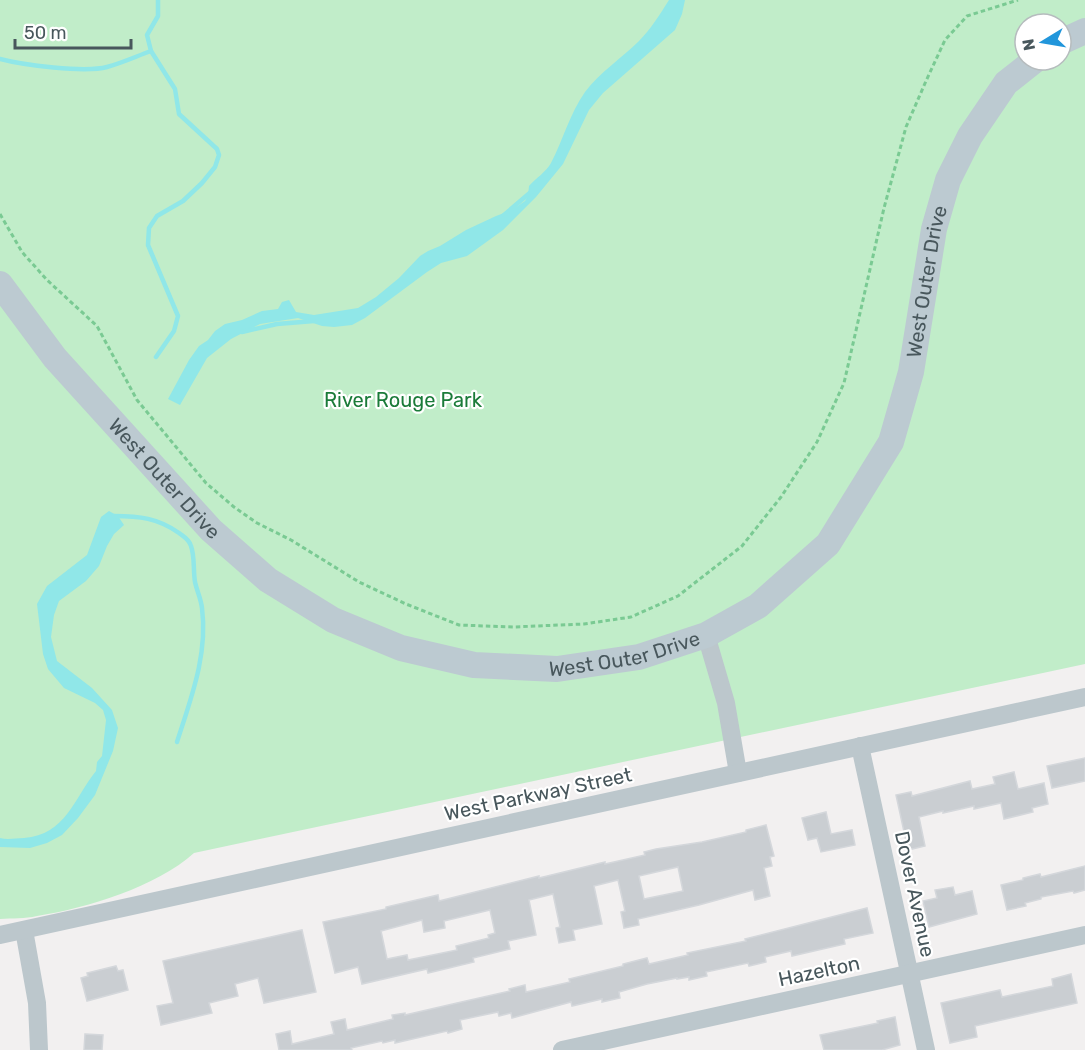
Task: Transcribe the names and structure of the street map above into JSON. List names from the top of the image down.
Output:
{
  "streets": {
    "main road": ["West Outer Drive"],
    "street": ["West Parkway Street", "Dover Avenue", "Hazelton"]
  },
  "crossings": [
    ["West Parkway Street", "Dover Avenue"],
    ["Dover Avenue", "Hazelton"]
  ],
  "parks": ["River Rouge Park"],
  "scale_bar": "50 m",
  "north": "left"
}
